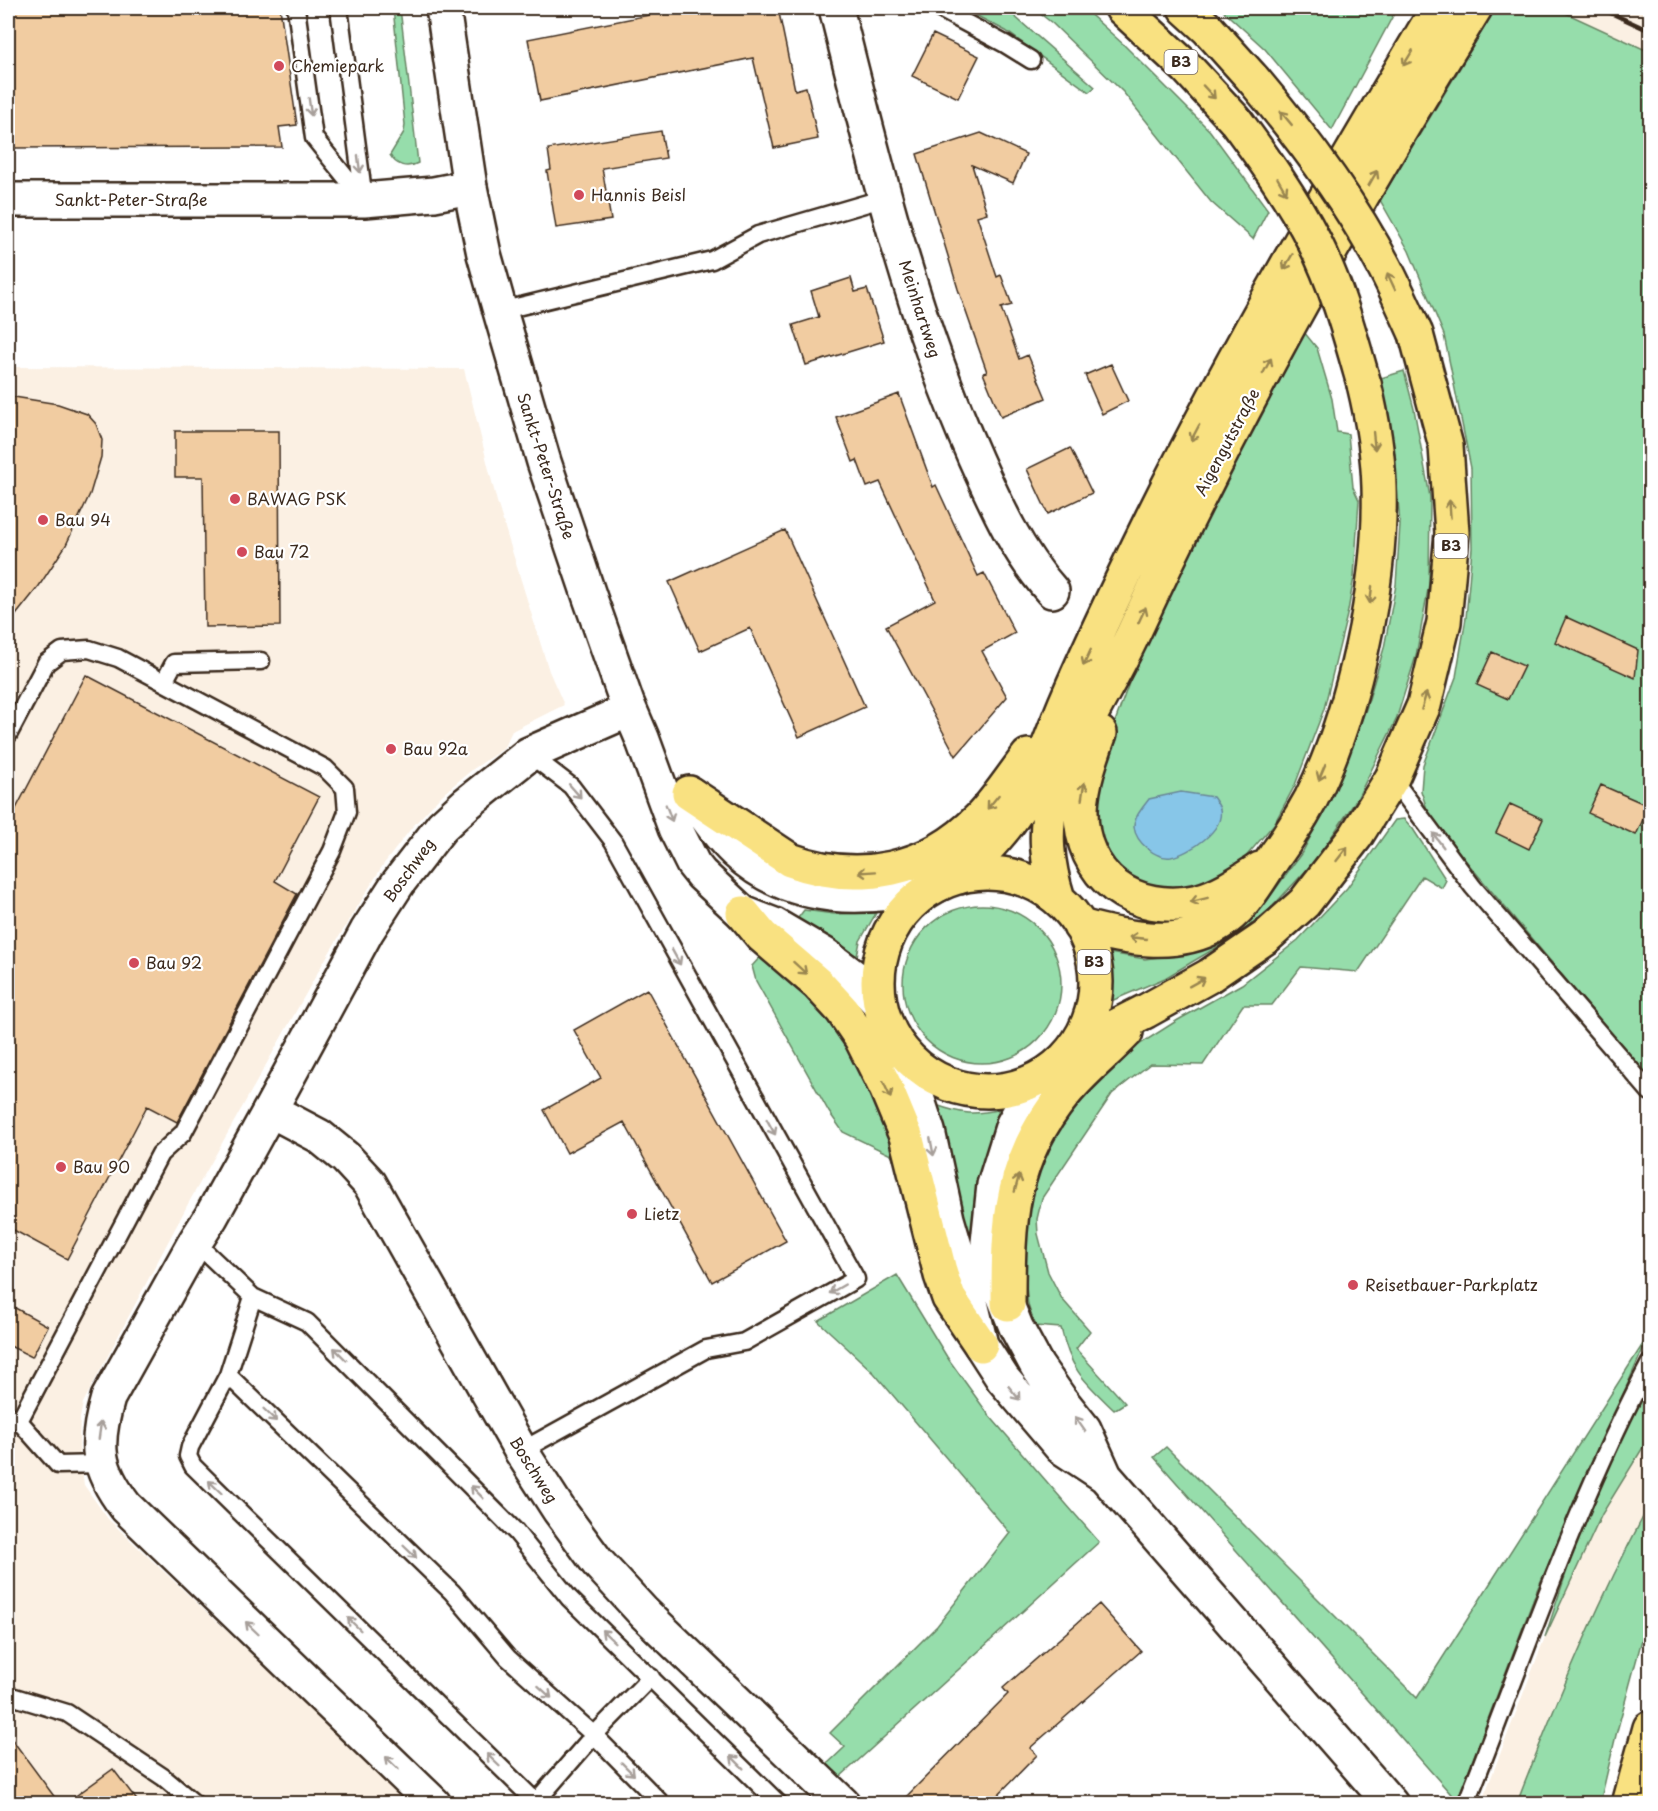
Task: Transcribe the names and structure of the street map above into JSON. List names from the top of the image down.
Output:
{
  "streets": {
    "main road": ["B3", "Aigengutstraße"],
    "street": ["Sankt-Peter-Straße", "Meinhartweg", "Boschweg"]
  },
  "crossings": [
    ["B3", "Aigengutstraße"],
    ["Sankt-Peter-Straße", "Boschweg"]
  ],
  "places": [
    "Chemiepark",
    "Hannis Beisl",
    "BAWAG PSK",
    "Bau 94",
    "Bau 72",
    "Bau 92a",
    "Bau 92",
    "Bau 90",
    "Lietz",
    "Reisetbauer-Parkplatz"
  ]
}
